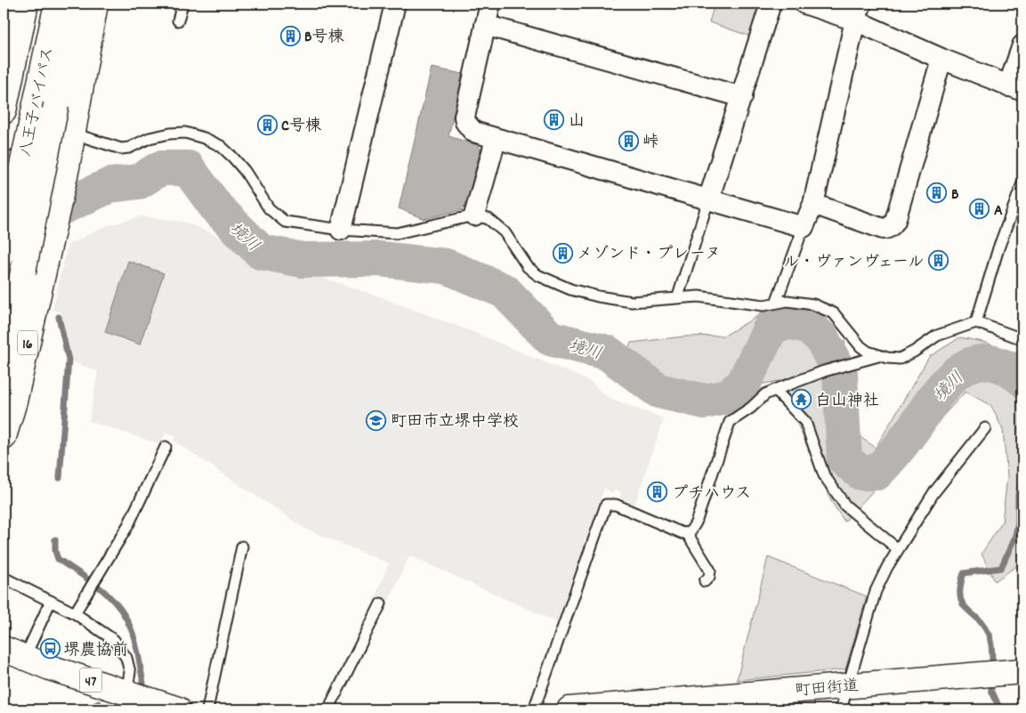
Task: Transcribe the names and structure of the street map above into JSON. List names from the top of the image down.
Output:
{
  "streets": {
    "main road": [
      "八王子バイパス",
      "16",
      "47",
      "町田街道"
    ]
  },
  "water": ["境川"],
  "places": {
    "building": [
      "B号棟",
      "山",
      "C号棟",
      "峠",
      "B",
      "A",
      "メゾンド・プレーヌ",
      "ル・ヴァンヴェール",
      "プチハウス"
    ],
    "temple": ["白山神社"],
    "school or university": ["町田市立堺中学校"],
    "bus stop": ["堺農協前"]
  }
}
